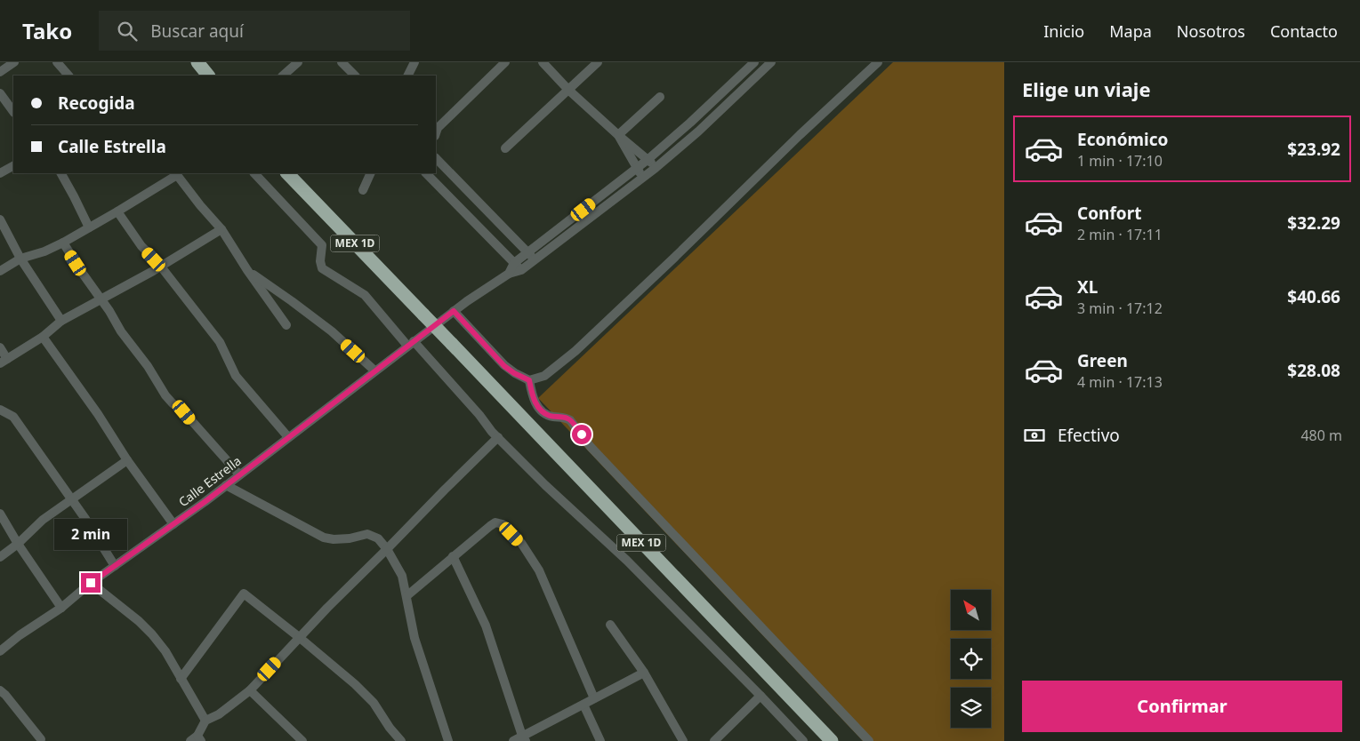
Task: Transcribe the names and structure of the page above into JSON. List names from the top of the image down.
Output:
{
  "streets": {
    "highway": ["MEX 1D"],
    "street": ["Calle Estrella"]
  },
  "north": "top left",
  "page": {
    "header": "Tako",
    "search": "Buscar aquí",
    "nav": [
      "Inicio",
      "Mapa",
      "Nosotros",
      "Contacto"
    ],
    "heading": "Elige un viaje",
    "banner": ["Recogida", "Calle Estrella"],
    "list": [
      {
        "name": "Económico",
        "note": "1 min · 17:10",
        "value": "$23.92"
      },
      {
        "name": "Confort",
        "note": "2 min · 17:11",
        "value": "$32.29"
      },
      {
        "name": "XL",
        "note": "3 min · 17:12",
        "value": "$40.66"
      },
      {
        "name": "Green",
        "note": "4 min · 17:13",
        "value": "$28.08"
      }
    ],
    "pay": ["Efectivo", "480 m"],
    "bubble": "2 min",
    "buttons": "Confirmar"
  }
}
